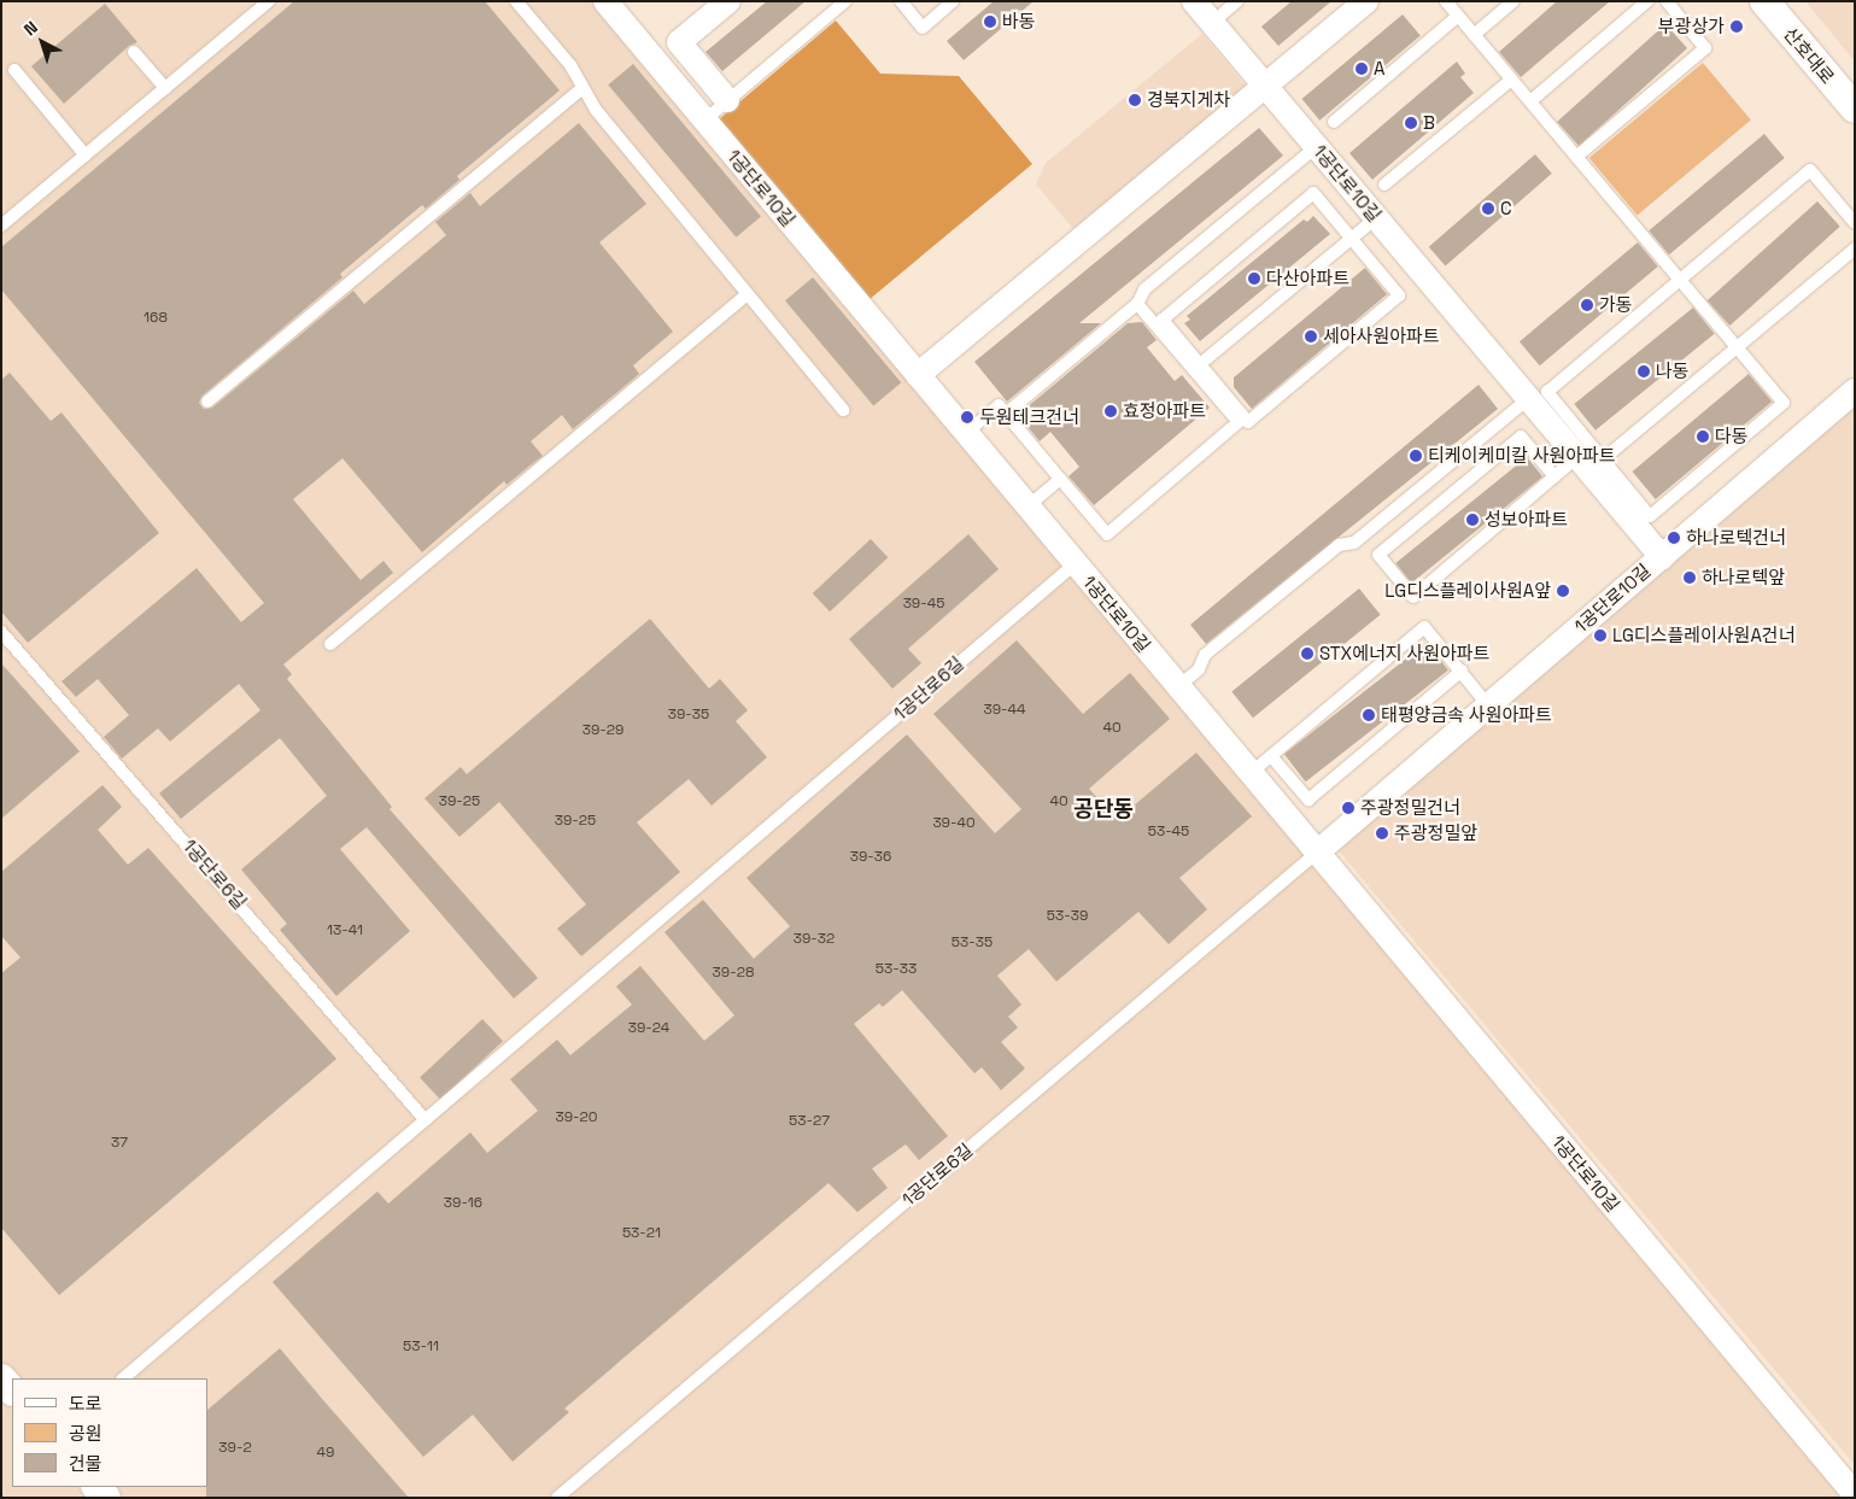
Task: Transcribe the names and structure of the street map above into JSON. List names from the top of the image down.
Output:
{
  "streets": {
    "street": ["산호대로", "1공단로10길"],
    "lane": ["1공단로6길"]
  },
  "crossings": [
    ["1공단로10길", "1공단로6길"]
  ],
  "districts": ["공단동"],
  "places": [
    "바동",
    "부광상가",
    "A",
    "경북지게차",
    "B",
    "C",
    "다산아파트",
    "가동",
    "세아사원아파트",
    "나동",
    "효정아파트",
    "두원테크건너",
    "다동",
    "티케이케미칼 사원아파트",
    "성보아파트",
    "하나로텍건너",
    "하나로텍앞",
    "LG디스플레이사원A앞",
    "LG디스플레이사원A건너",
    "STX에너지 사원아파트",
    "태평양금속 사원아파트",
    "주광정밀건너",
    "주광정밀앞"
  ],
  "house_numbers": [
    "168",
    "39-45",
    "39-44",
    "39-35",
    "40",
    "39-29",
    "39-25",
    "40",
    "39-25",
    "39-40",
    "53-45",
    "39-36",
    "53-39",
    "13-41",
    "39-32",
    "53-35",
    "53-33",
    "39-28",
    "39-24",
    "39-20",
    "53-27",
    "37",
    "39-16",
    "53-21",
    "53-11",
    "39-2",
    "49"
  ],
  "legend": ["도로", "공원", "건물"],
  "north": "top left"
}
